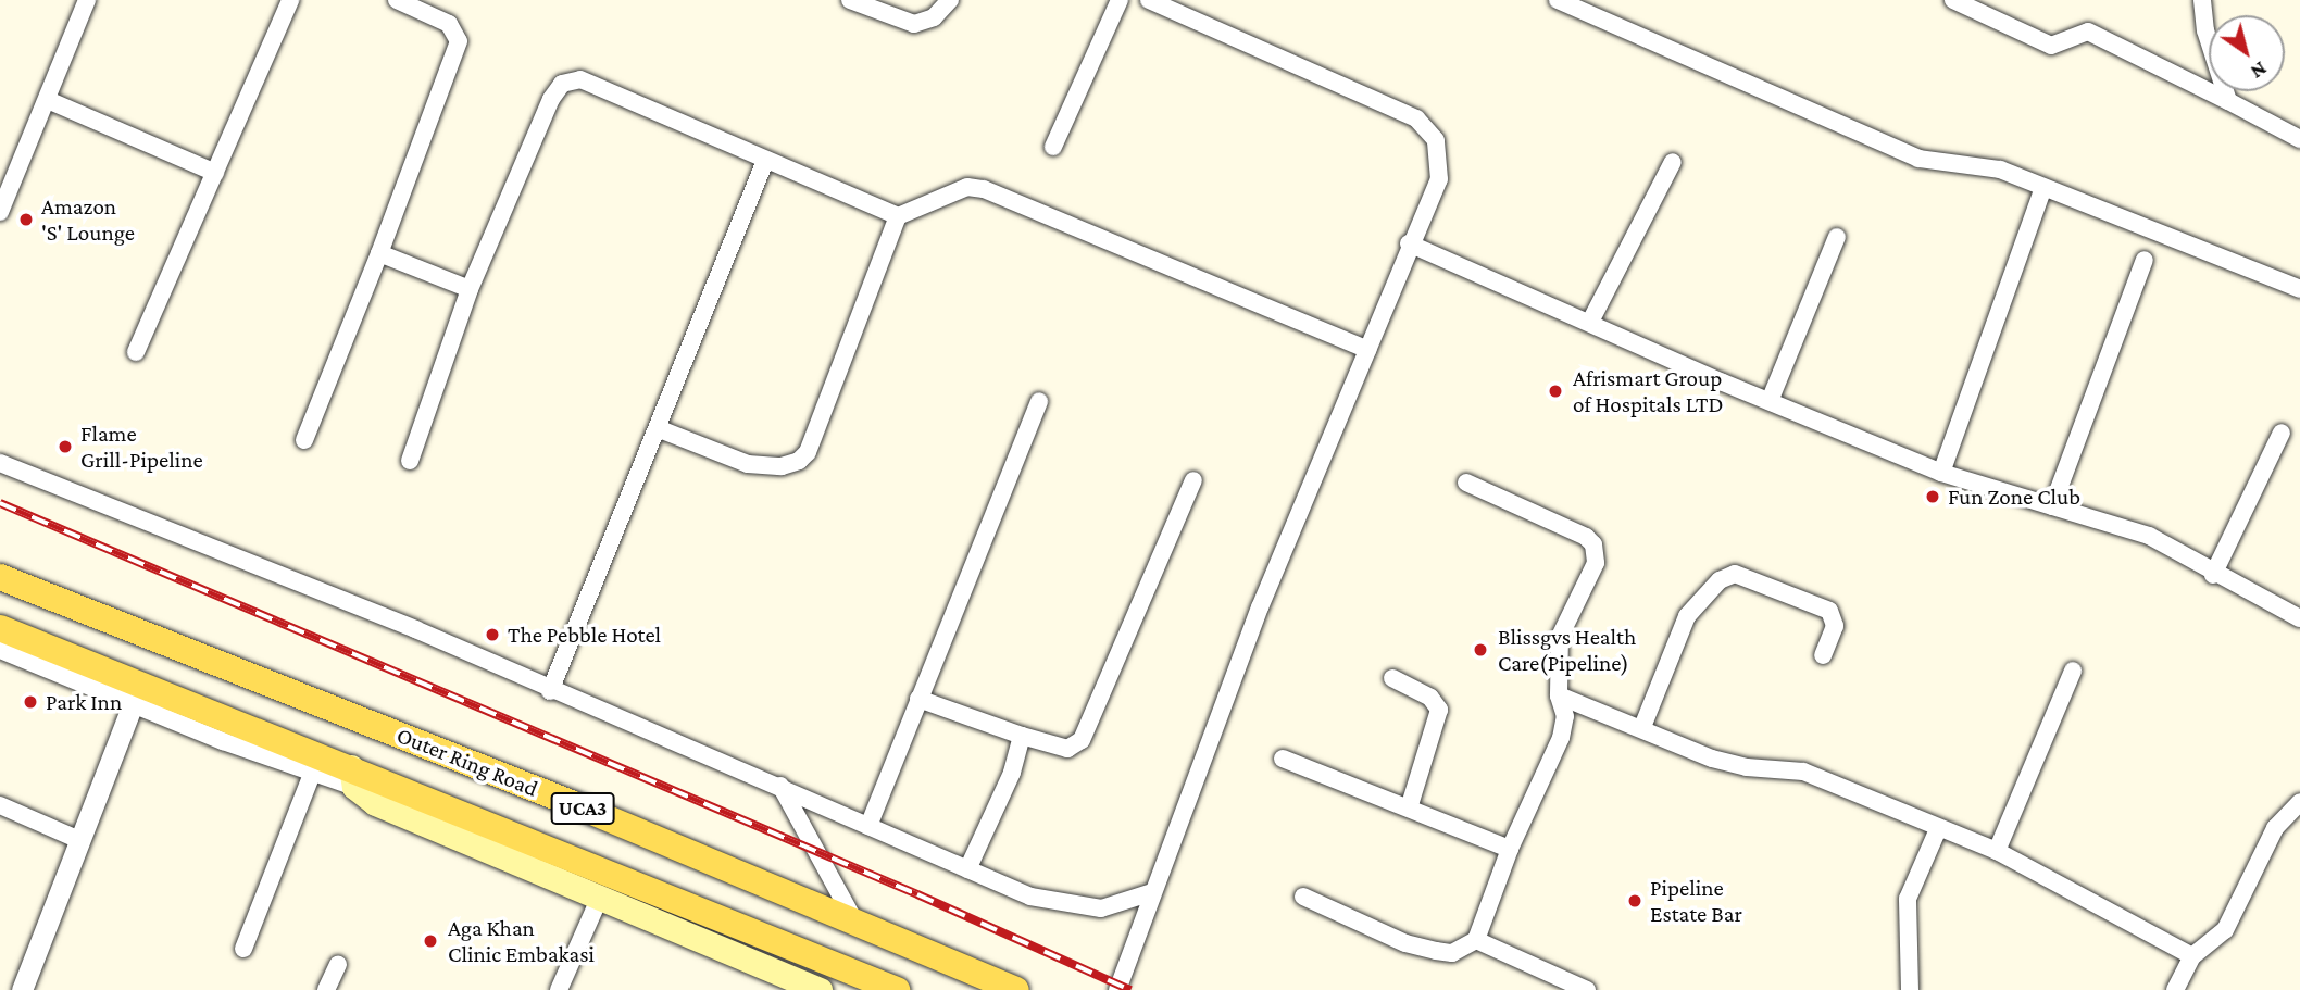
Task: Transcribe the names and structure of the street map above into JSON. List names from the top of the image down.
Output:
{
  "streets": {
    "main road": ["Outer Ring Road", "UCA3"]
  },
  "places": [
    "Amazon 'S' Lounge",
    "Afrismart Group of Hospitals LTD",
    "Flame Grill-Pipeline",
    "Fun Zone Club",
    "The Pebble Hotel",
    "Blissgvs Health Care(Pipeline)",
    "Park Inn",
    "Pipeline Estate Bar",
    "Aga Khan Clinic Embakasi"
  ],
  "north": "bottom right"
}
